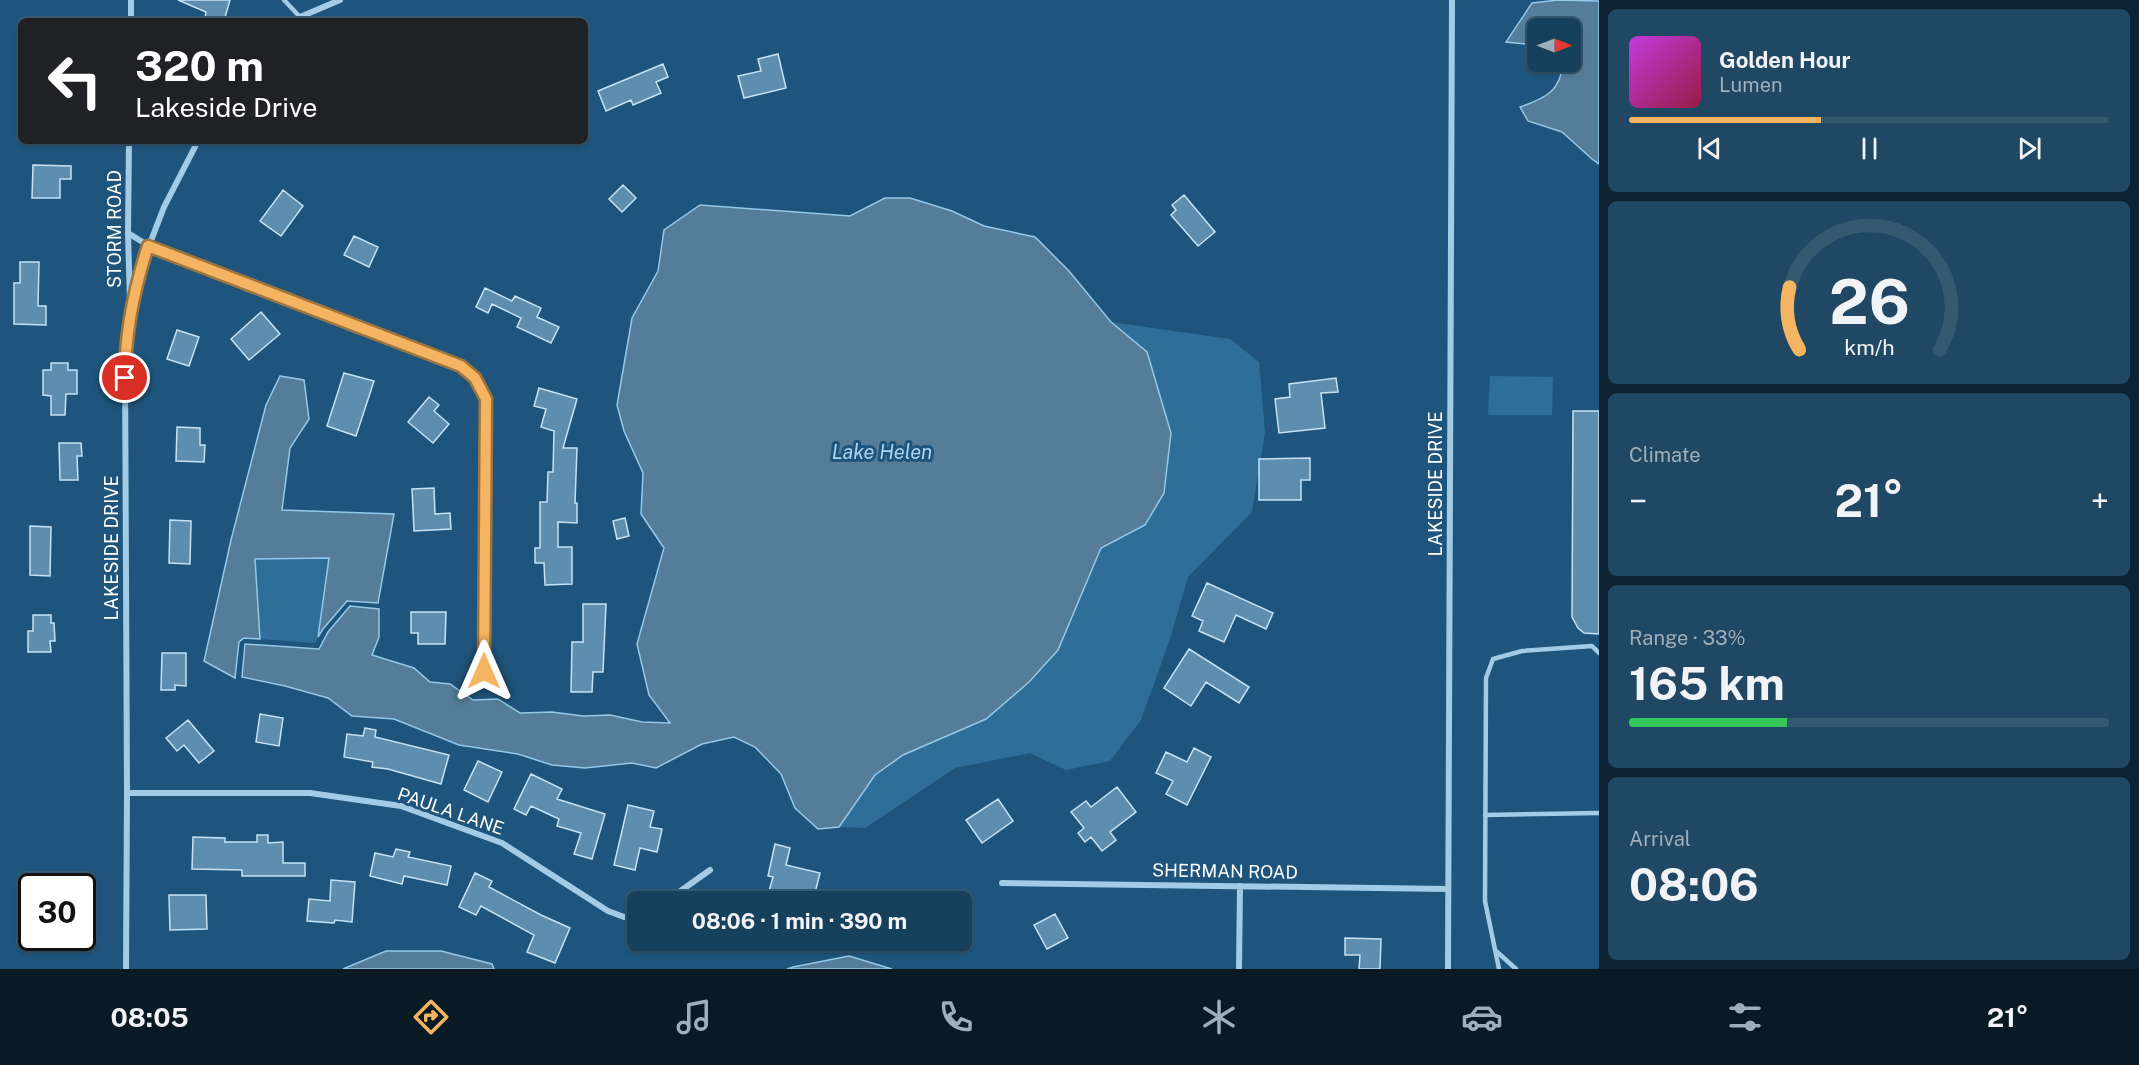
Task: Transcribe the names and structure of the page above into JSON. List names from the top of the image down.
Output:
{
  "streets": {
    "street": [
      "STORM ROAD",
      "LAKESIDE DRIVE",
      "PAULA LANE",
      "SHERMAN ROAD"
    ]
  },
  "crossings": [
    ["STORM ROAD", "LAKESIDE DRIVE"],
    ["LAKESIDE DRIVE", "PAULA LANE"],
    ["LAKESIDE DRIVE", "SHERMAN ROAD"]
  ],
  "water": ["Lake Helen"],
  "north": "right",
  "page": {
    "turn": ["320 m", "Lakeside Drive"],
    "song": ["Golden Hour", "Lumen"],
    "tile": [
      "Climate",
      ["Range · 33%", "165 km"],
      ["Arrival", "08:06"]
    ],
    "heat": ["−", "21°", "+"],
    "limit": "30",
    "trip": "08:06 · 1 min · 390 m",
    "tabs": ["08:05", "21°"],
    "gauge": ["26", "km/h"]
  }
}
